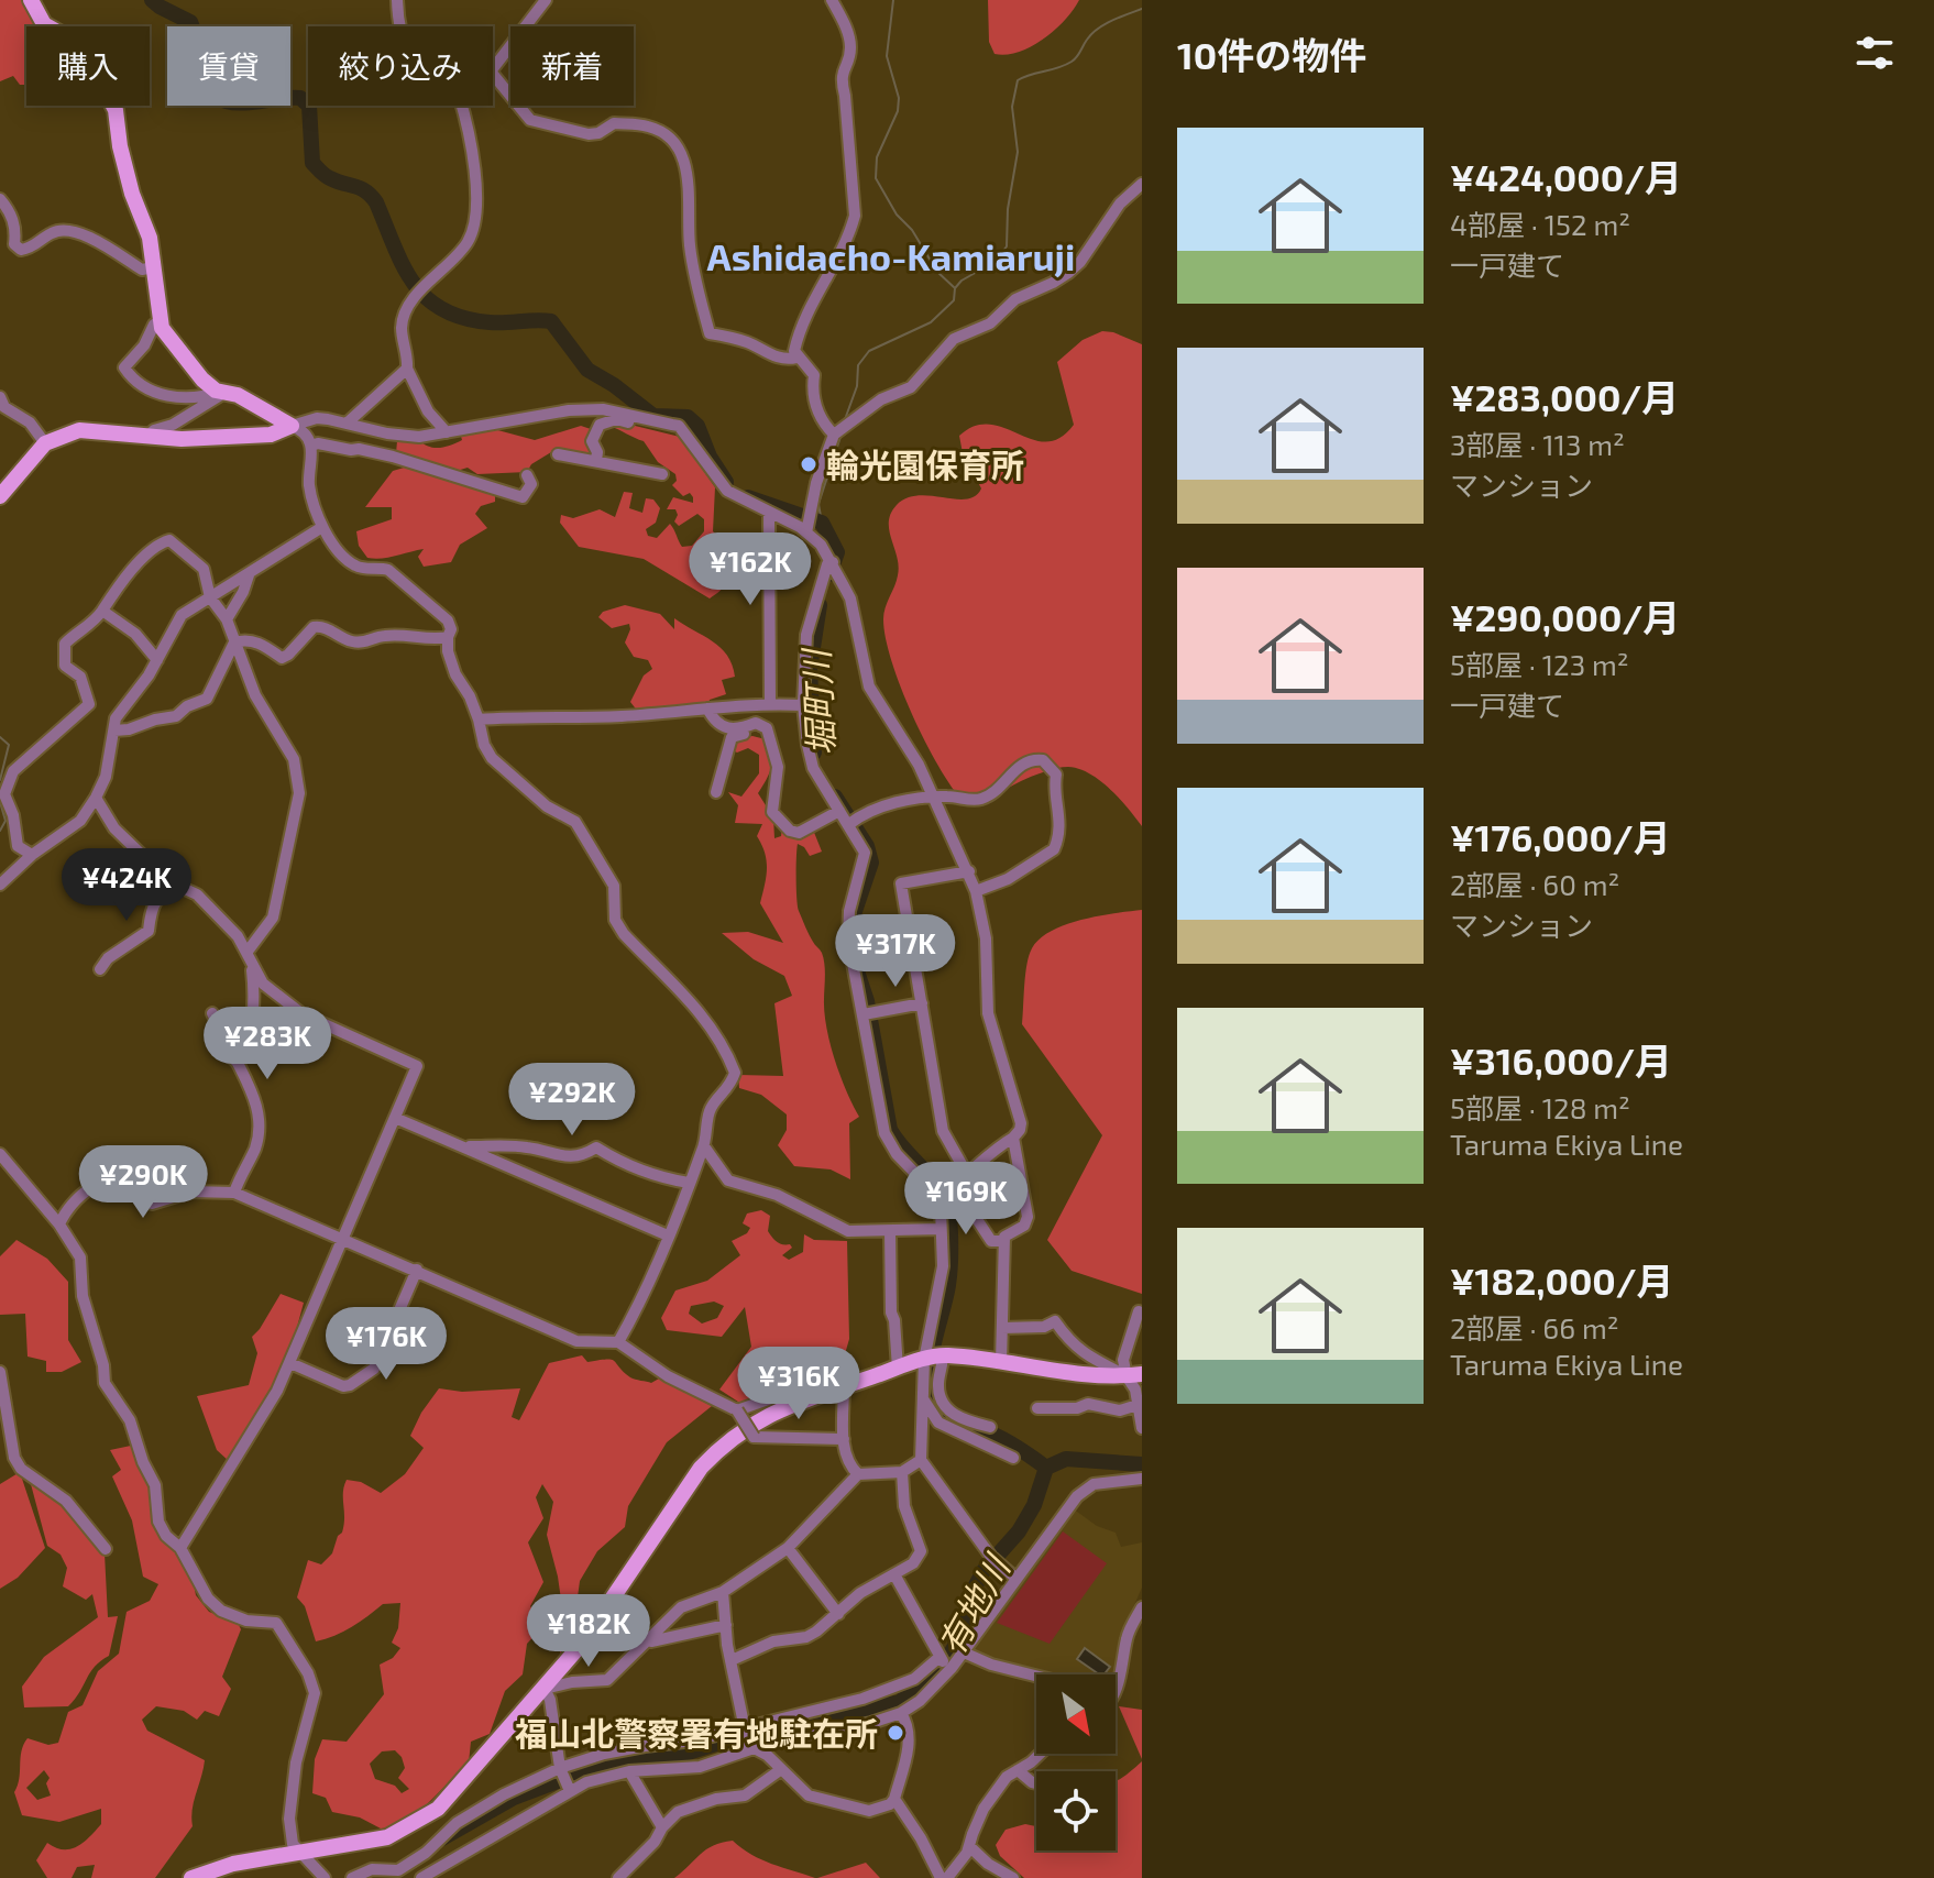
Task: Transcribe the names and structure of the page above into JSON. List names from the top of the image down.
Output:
{
  "districts": ["Ashidacho-Kamiaruji"],
  "water": ["堀町川", "有地川"],
  "places": ["輪光園保育所", "福山北警察署有地駐在所"],
  "north": "bottom right",
  "page": {
    "heading": "10件の物件",
    "chip": [
      "購入",
      "賃貸",
      "絞り込み",
      "新着"
    ],
    "list": [
      {
        "name": "¥424,000/月",
        "note": "4部屋 · 152 m² · 一戸建て"
      },
      {
        "name": "¥283,000/月",
        "note": "3部屋 · 113 m² · マンション"
      },
      {
        "name": "¥290,000/月",
        "note": "5部屋 · 123 m² · 一戸建て"
      },
      {
        "name": "¥176,000/月",
        "note": "2部屋 · 60 m² · マンション"
      },
      {
        "name": "¥316,000/月",
        "note": "5部屋 · 128 m² · Taruma Ekiya Line"
      },
      {
        "name": "¥182,000/月",
        "note": "2部屋 · 66 m² · Taruma Ekiya Line"
      }
    ],
    "price": [
      "¥162K",
      "¥424K",
      "¥317K",
      "¥283K",
      "¥292K",
      "¥290K",
      "¥169K",
      "¥176K",
      "¥316K",
      "¥182K"
    ]
  }
}
